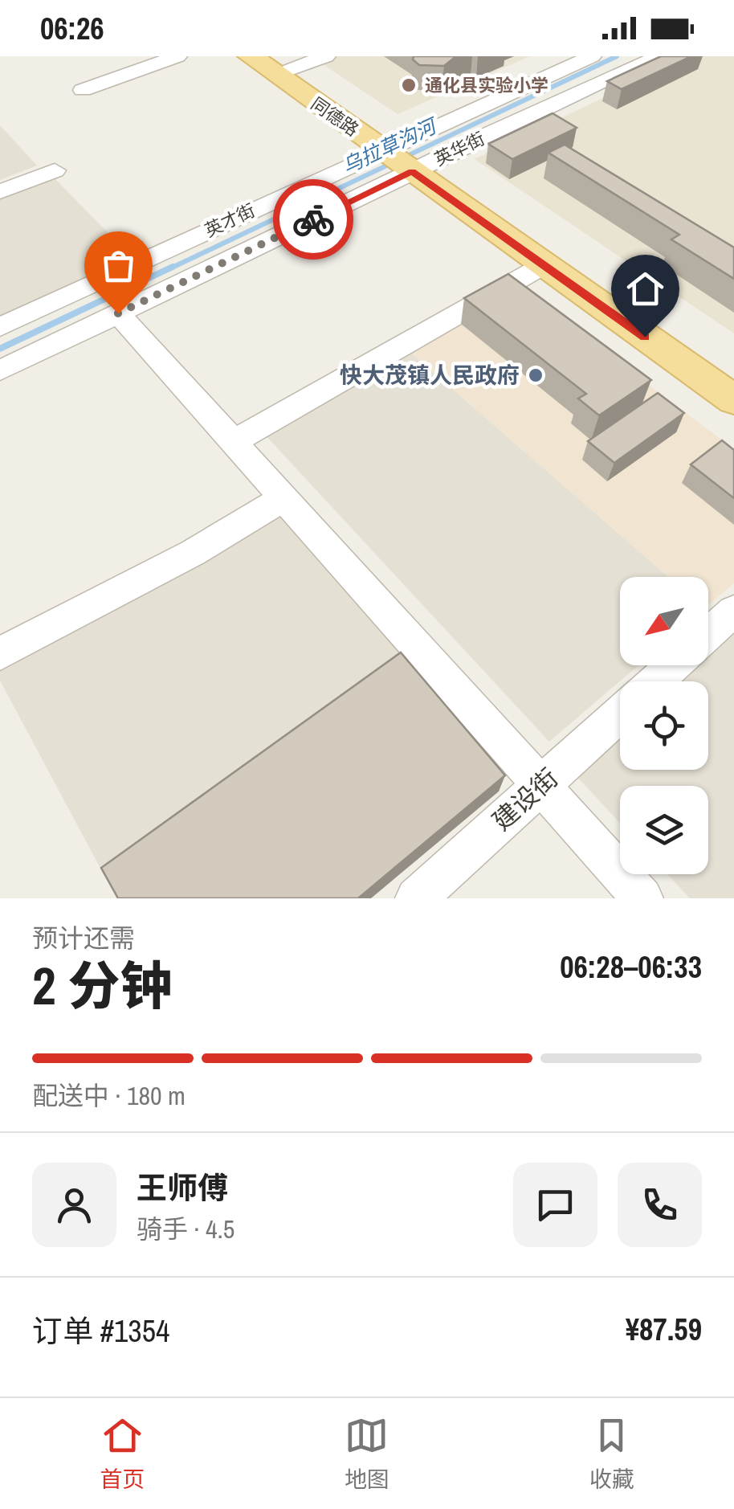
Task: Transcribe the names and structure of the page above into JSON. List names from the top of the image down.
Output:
{
  "streets": {
    "main road": ["同德路"],
    "street": ["英华街", "英才街", "建设街"]
  },
  "crossings": [
    ["同德路", "英华街"],
    ["同德路", "英才街"],
    ["英华街", "英才街"]
  ],
  "water": ["乌拉草沟河"],
  "places": ["通化县实验小学", "快大茂镇人民政府"],
  "north": "bottom left",
  "page": {
    "status": "06:26",
    "heading": ["2 分钟", "预计还需", "06:28–06:33"],
    "panel": [
      "王师傅",
      "骑手 · 4.5",
      "订单 #1354",
      "¥87.59"
    ],
    "bar": "配送中 · 180 m",
    "tabs": ["首页", "地图", "收藏"]
  }
}
